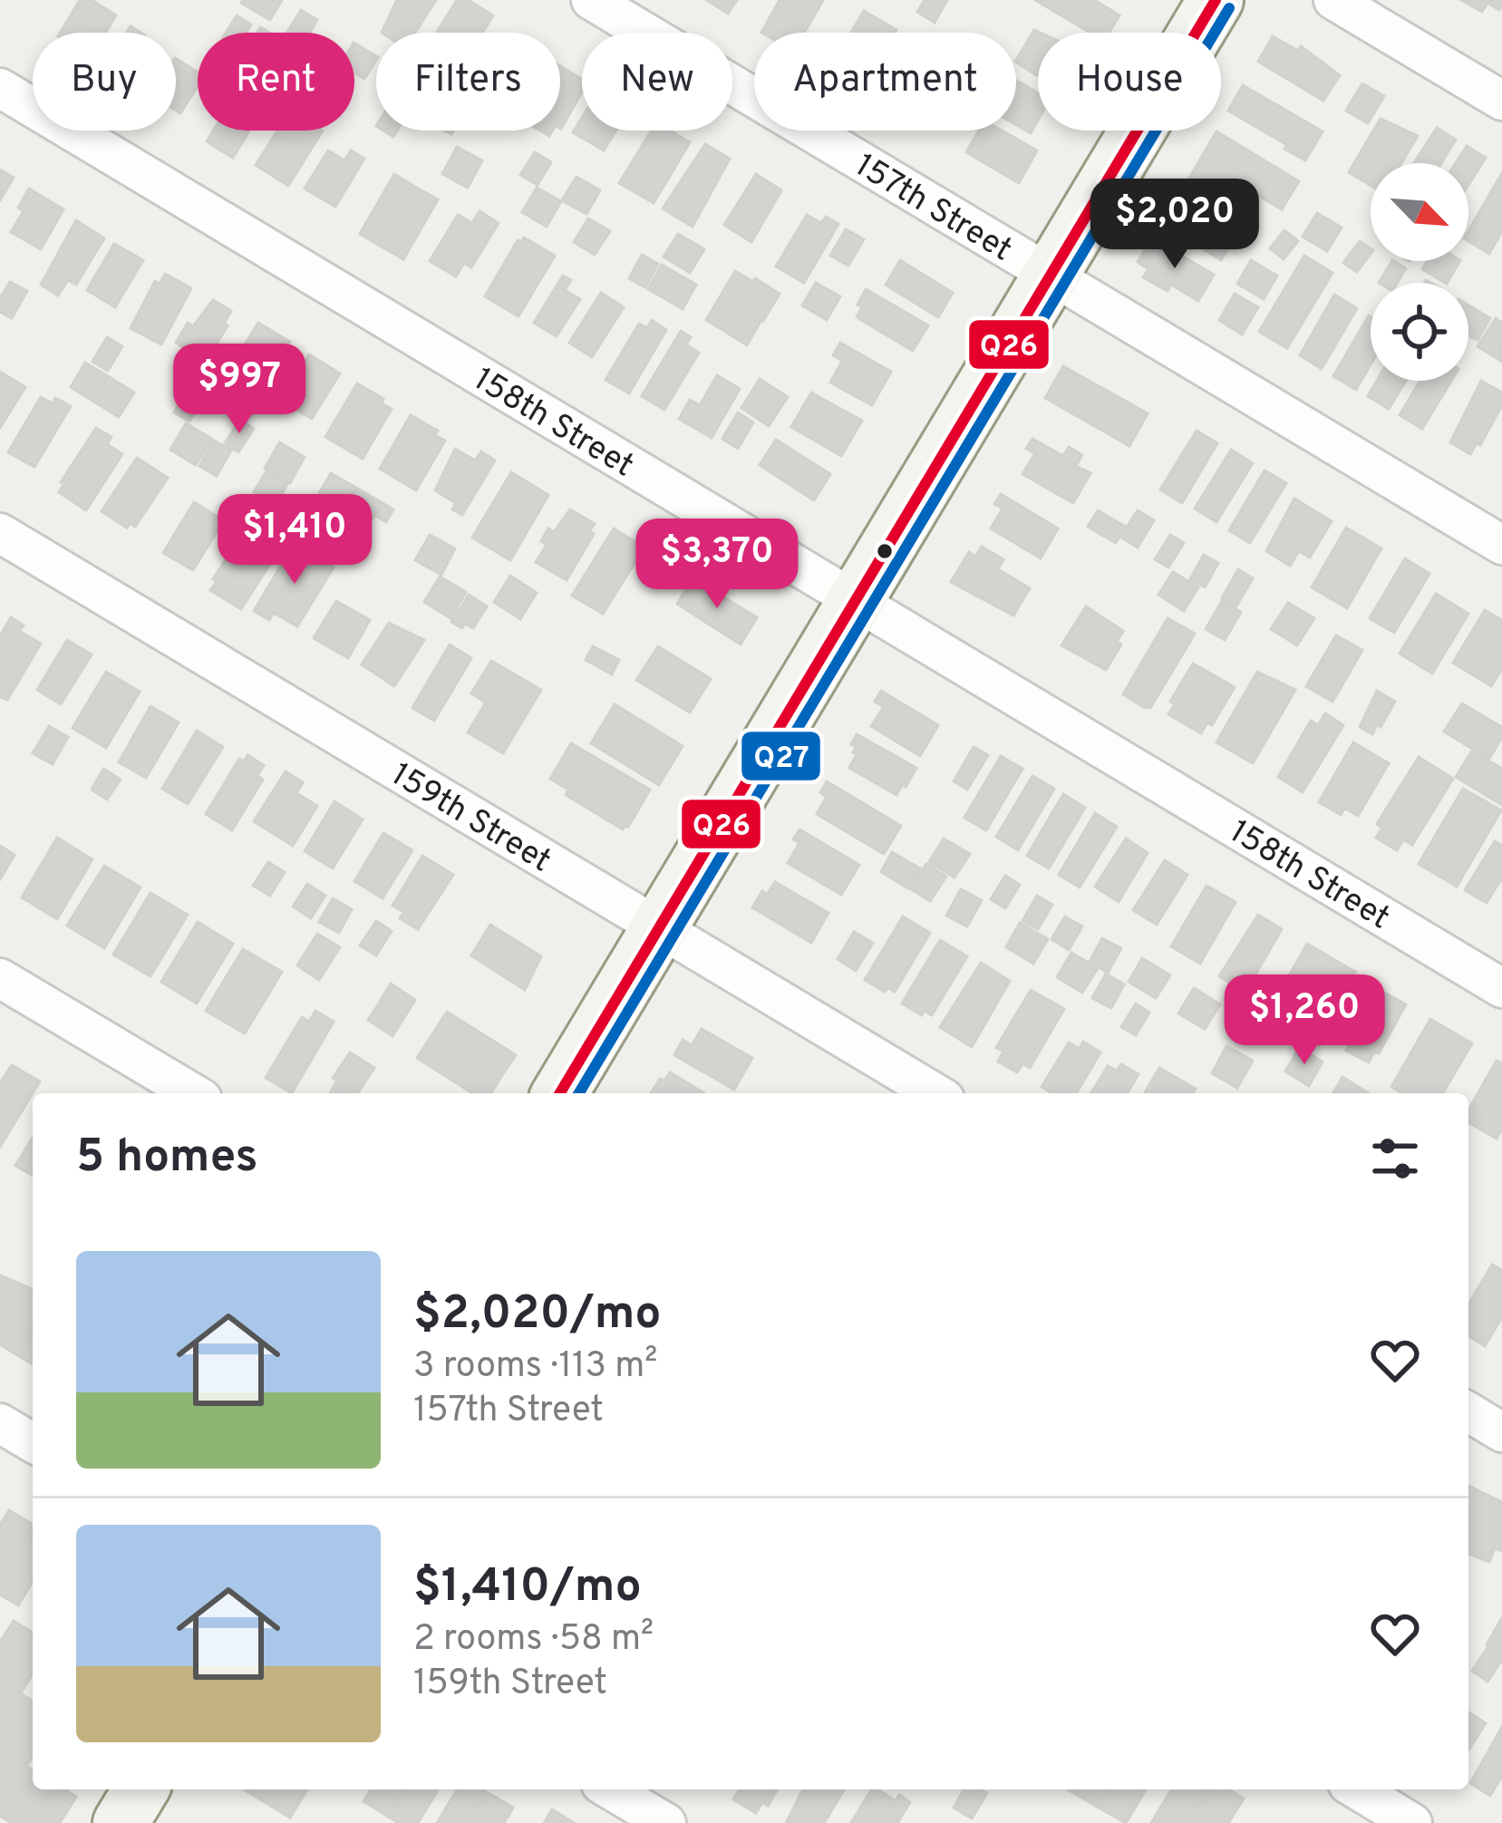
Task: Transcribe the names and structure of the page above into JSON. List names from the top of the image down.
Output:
{
  "streets": {
    "street": ["157th Street", "158th Street", "159th Street"]
  },
  "lines": ["transit line Q26", "transit line Q27"],
  "north": "bottom right",
  "page": {
    "chip": [
      "Buy",
      "Rent",
      "Filters",
      "New",
      "Apartment",
      "House"
    ],
    "price": [
      "$2,020",
      "$997",
      "$1,410",
      "$3,370",
      "$1,260"
    ],
    "heading": "5 homes",
    "list": [
      {
        "name": "$2,020/mo",
        "note": "3 rooms · 113 m² · 157th Street"
      },
      {
        "name": "$1,410/mo",
        "note": "2 rooms · 58 m² · 159th Street"
      }
    ]
  }
}
